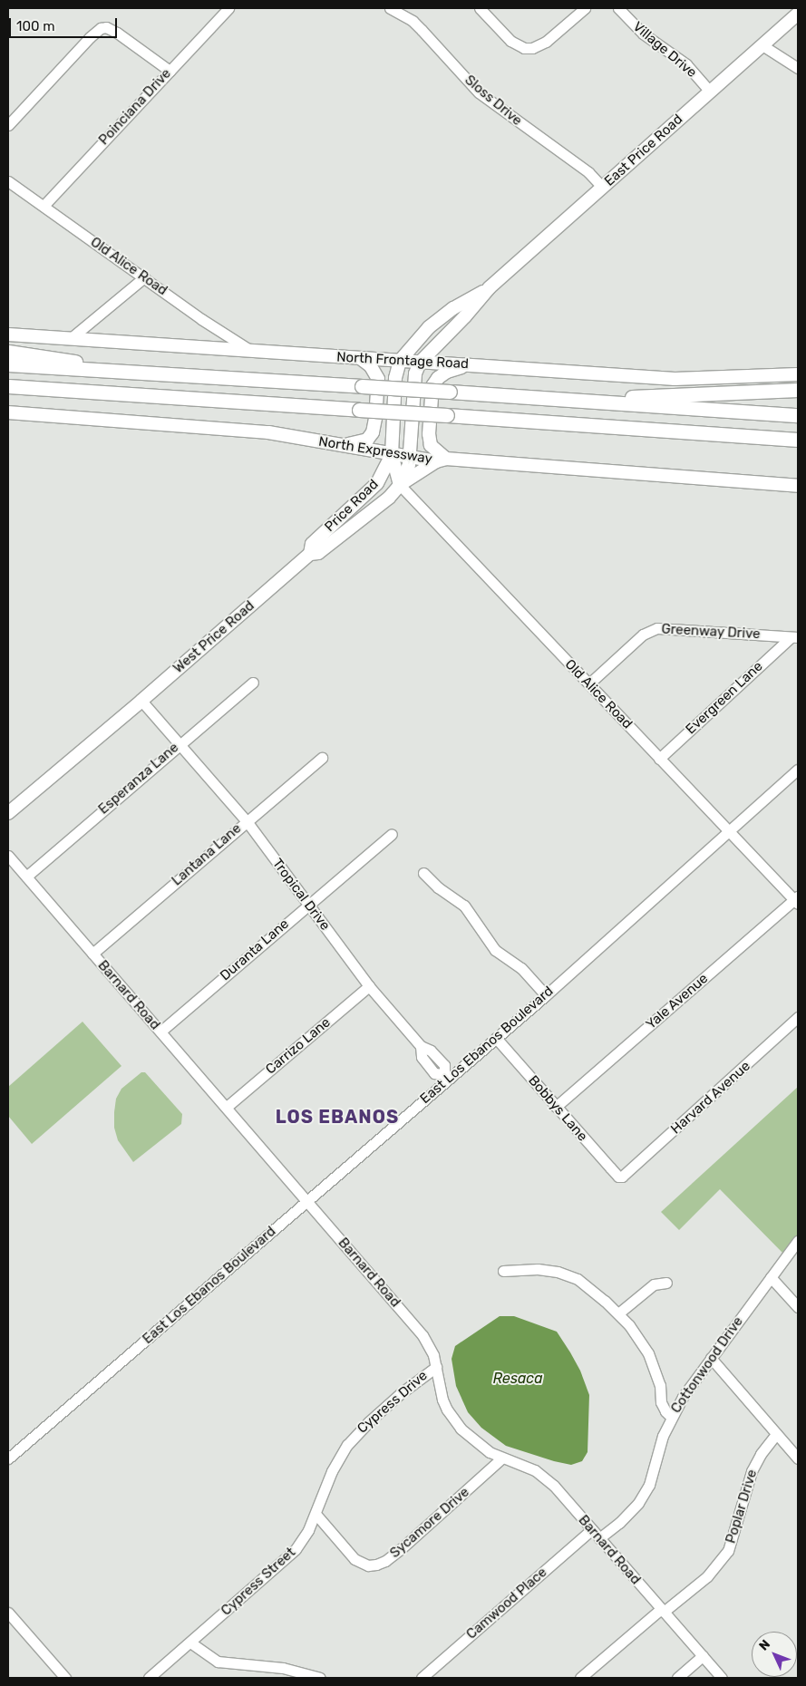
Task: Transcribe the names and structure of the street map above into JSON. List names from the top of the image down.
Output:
{
  "streets": {
    "main road": [
      "East Price Road",
      "North Frontage Road",
      "North Expressway",
      "Price Road",
      "West Price Road"
    ],
    "street": [
      "Village Drive",
      "Sloss Drive",
      "Poinciana Drive",
      "Old Alice Road",
      "Greenway Drive",
      "Evergreen Lane",
      "Esperanza Lane",
      "Lantana Lane",
      "Tropical Drive",
      "Duranta Lane",
      "Barnard Road",
      "Yale Avenue",
      "East Los Ebanos Boulevard",
      "Carrizo Lane",
      "Harvard Avenue",
      "Bobbys Lane",
      "Cottonwood Drive",
      "Cypress Drive",
      "Poplar Drive",
      "Sycamore Drive",
      "Cypress Street",
      "Camwood Place"
    ]
  },
  "crossings": [
    ["Village Drive", "East Price Road"],
    ["Sloss Drive", "East Price Road"],
    ["Poinciana Drive", "Old Alice Road"],
    ["East Price Road", "North Frontage Road"],
    ["East Price Road", "North Expressway"],
    ["East Price Road", "Price Road"],
    ["Old Alice Road", "North Frontage Road"],
    ["Old Alice Road", "Greenway Drive"],
    ["Old Alice Road", "West Price Road"],
    ["Old Alice Road", "Evergreen Lane"],
    ["Old Alice Road", "Yale Avenue"],
    ["Old Alice Road", "East Los Ebanos Boulevard"],
    ["North Expressway", "Price Road"],
    ["North Expressway", "West Price Road"],
    ["Price Road", "West Price Road"],
    ["Greenway Drive", "Evergreen Lane"],
    ["West Price Road", "Tropical Drive"],
    ["Esperanza Lane", "Tropical Drive"],
    ["Esperanza Lane", "Barnard Road"],
    ["Lantana Lane", "Tropical Drive"],
    ["Lantana Lane", "Barnard Road"],
    ["Tropical Drive", "Duranta Lane"],
    ["Tropical Drive", "East Los Ebanos Boulevard"],
    ["Tropical Drive", "Carrizo Lane"],
    ["Duranta Lane", "Barnard Road"],
    ["Barnard Road", "East Los Ebanos Boulevard"],
    ["Barnard Road", "Carrizo Lane"],
    ["Barnard Road", "Cottonwood Drive"],
    ["Barnard Road", "Cypress Drive"],
    ["Barnard Road", "Poplar Drive"],
    ["Barnard Road", "Sycamore Drive"],
    ["Barnard Road", "Camwood Place"],
    ["Yale Avenue", "Bobbys Lane"],
    ["East Los Ebanos Boulevard", "Bobbys Lane"],
    ["Harvard Avenue", "Bobbys Lane"],
    ["Cypress Drive", "Cypress Street"],
    ["Sycamore Drive", "Cypress Street"]
  ],
  "districts": ["LOS EBANOS"],
  "water": ["Resaca"],
  "scale_bar": "100 m",
  "north": "top left"
}
